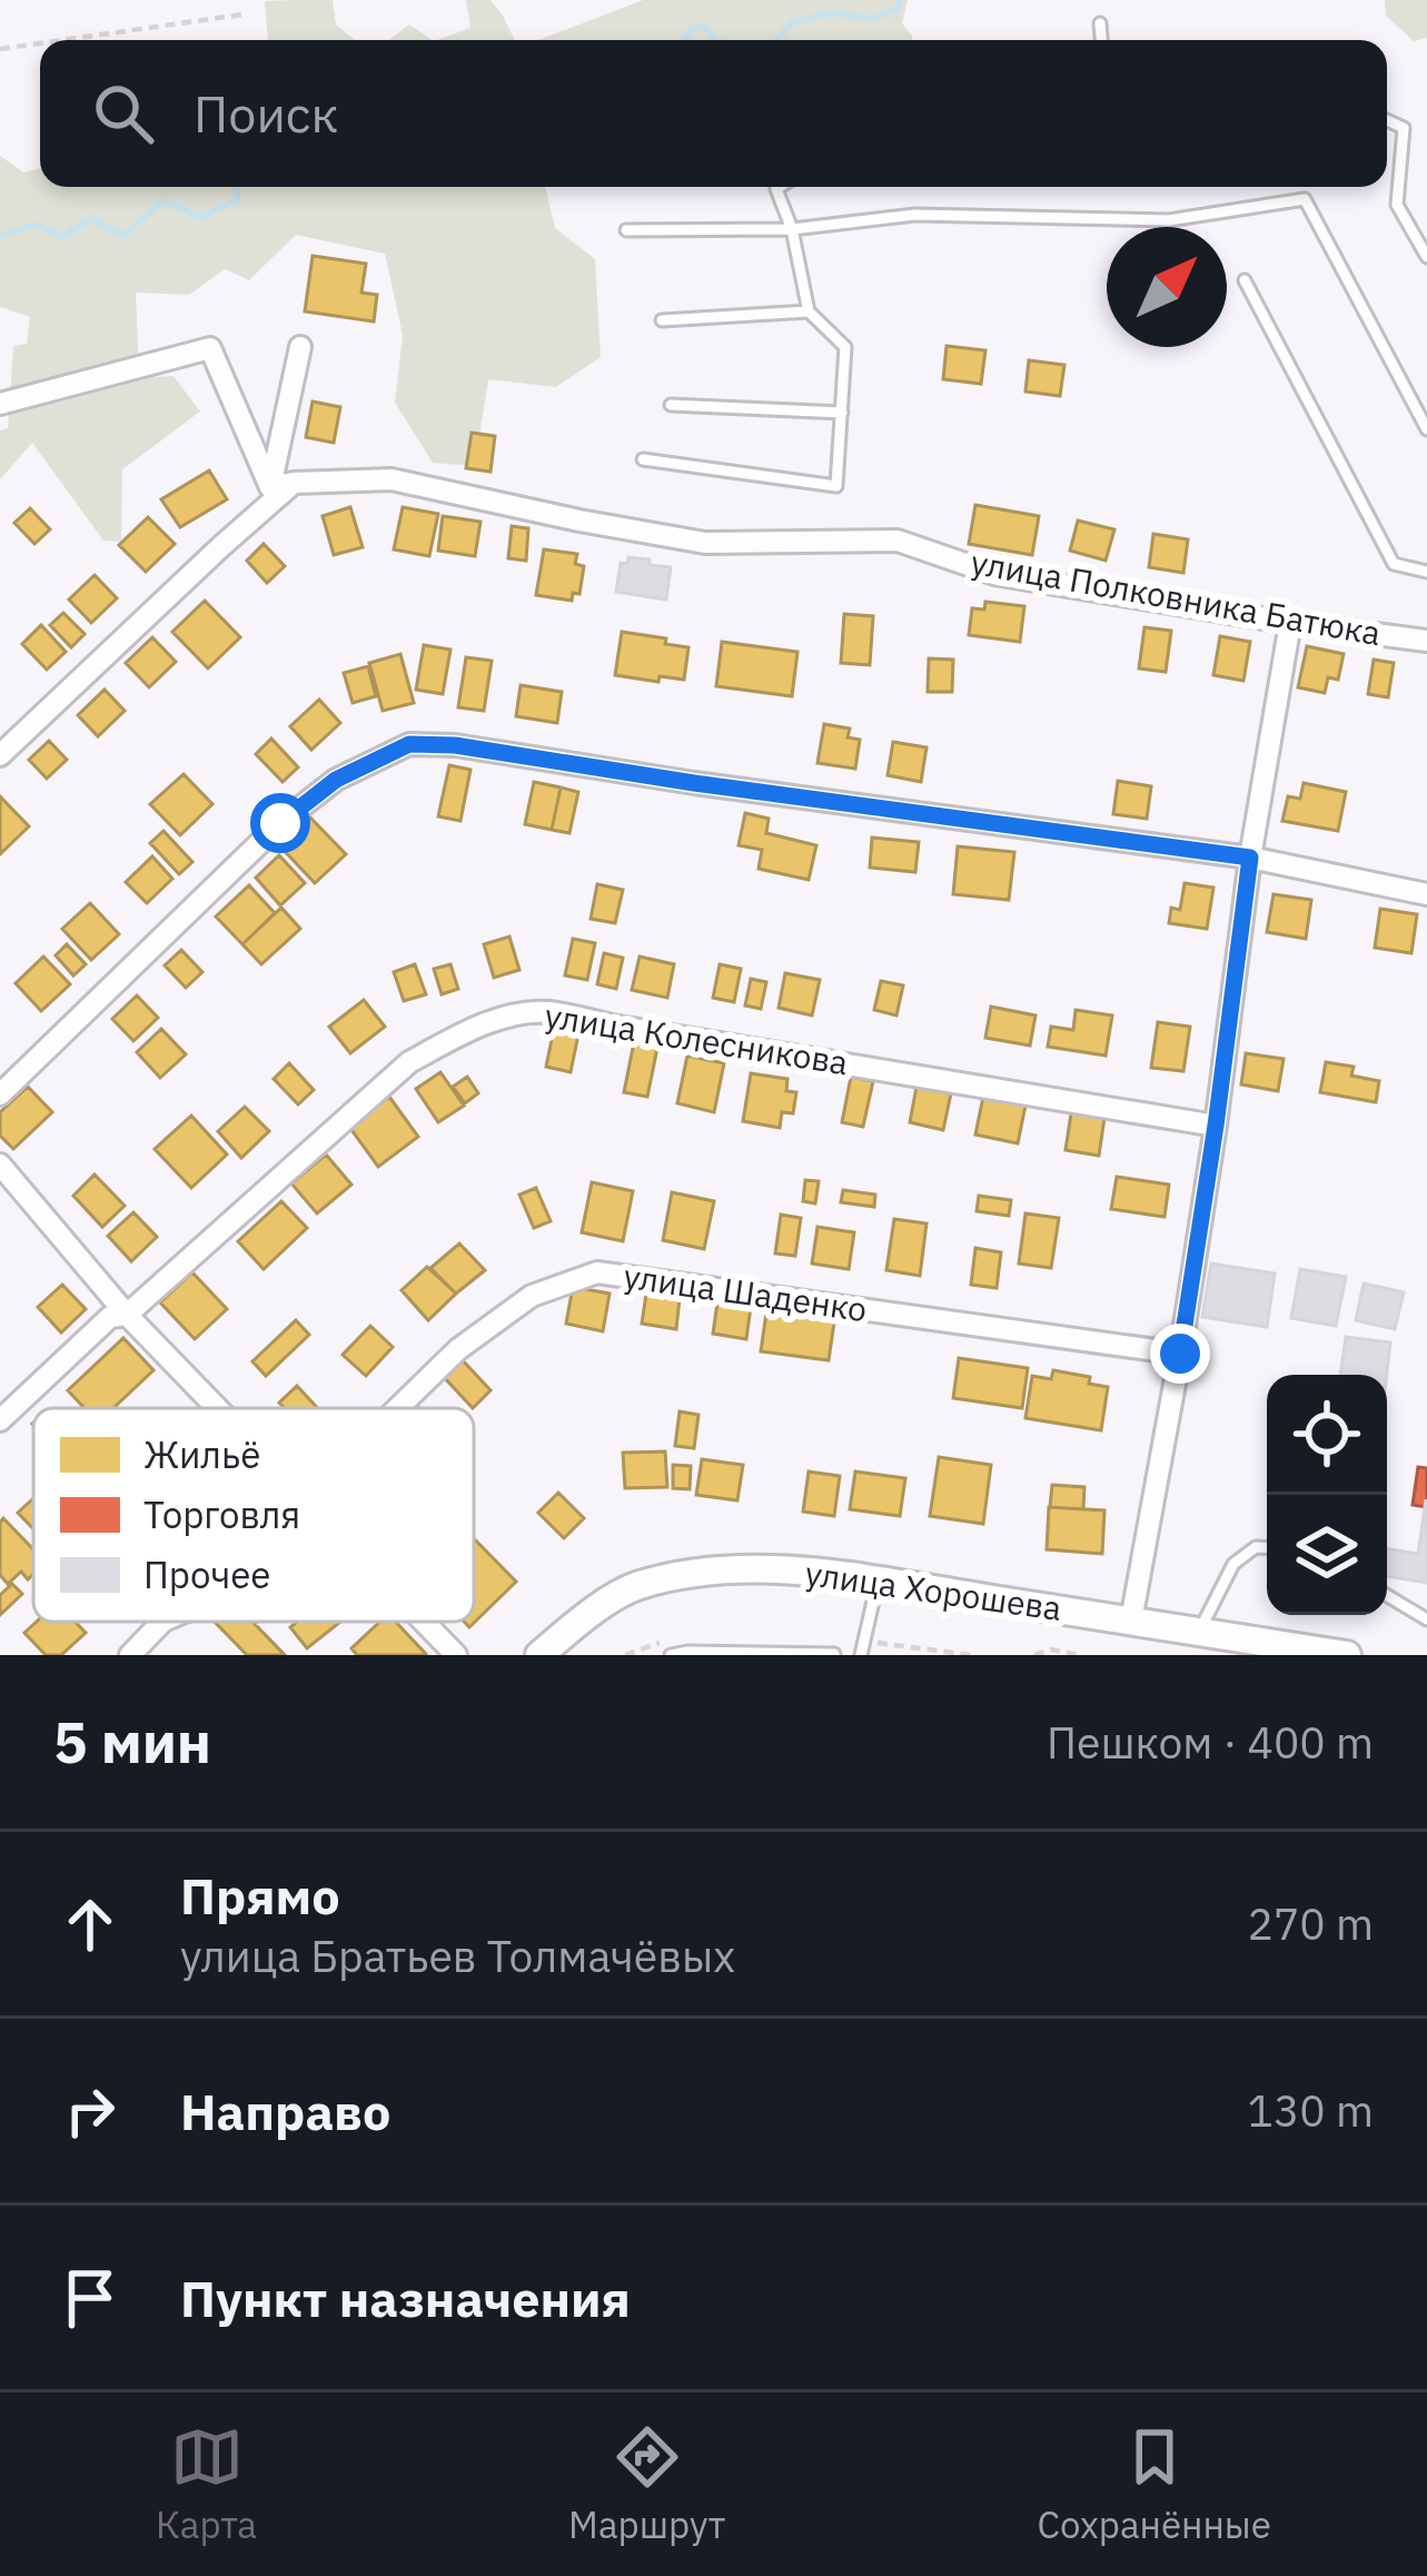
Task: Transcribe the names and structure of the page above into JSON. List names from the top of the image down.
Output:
{
  "streets": {
    "main road": ["улица Хорошева"],
    "street": ["улица Полковника Батюка", "улица Колесникова", "улица Шаденко"]
  },
  "legend": ["Жильё", "Торговля", "Прочее"],
  "north": "top right",
  "page": {
    "search": "Поиск",
    "heading": ["5 мин", "Пешком · 400 m"],
    "list": [
      ["Прямо", "улица Братьев Толмачёвых", "270 m"],
      ["Направо", "130 m"],
      "Пункт назначения"
    ],
    "nav": ["Карта", "Маршрут", "Сохранённые"]
  }
}
